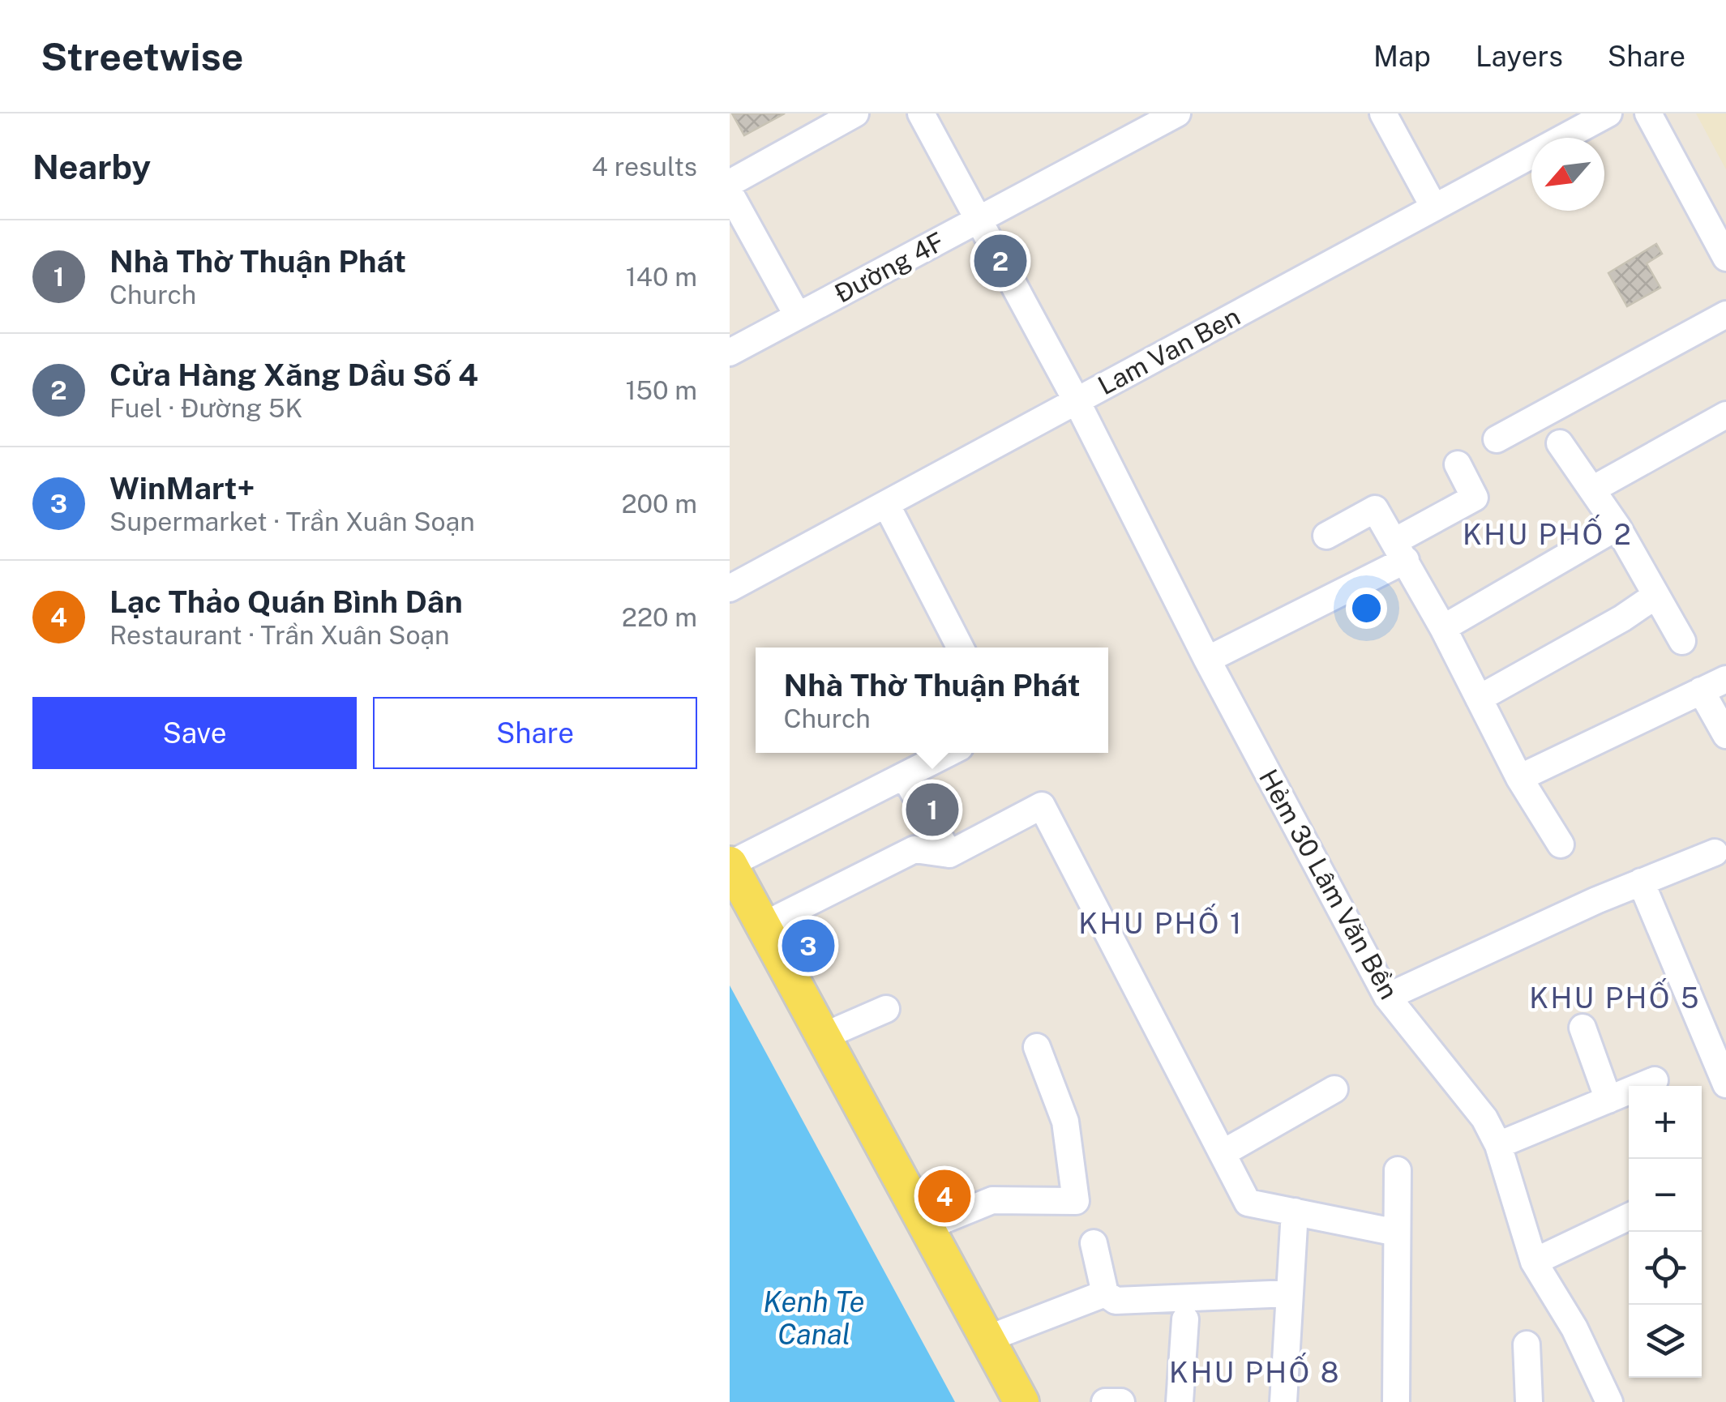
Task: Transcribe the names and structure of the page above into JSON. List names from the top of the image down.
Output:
{
  "streets": {
    "street": ["Đường 4F", "Lam Van Ben", "Hẻm 30 Lâm Văn Bền"]
  },
  "crossings": [
    ["Đường 4F", "Hẻm 30 Lâm Văn Bền"],
    ["Lam Van Ben", "Hẻm 30 Lâm Văn Bền"]
  ],
  "districts": [
    "KHU PHỐ 2",
    "KHU PHỐ 1",
    "KHU PHỐ 5",
    "KHU PHỐ 8"
  ],
  "water": ["Kenh Te Canal"],
  "north": "bottom left",
  "page": {
    "header": "Streetwise",
    "nav": ["Map", "Layers", "Share"],
    "heading": ["Nearby", "4 results"],
    "list": [
      {
        "mark": "1",
        "name": "Nhà Thờ Thuận Phát",
        "note": "Church",
        "value": "140 m"
      },
      {
        "mark": "2",
        "name": "Cửa Hàng Xăng Dầu Số 4",
        "note": "Fuel · Đường 5K",
        "value": "150 m"
      },
      {
        "mark": "3",
        "name": "WinMart+",
        "note": "Supermarket · Trần Xuân Soạn",
        "value": "200 m"
      },
      {
        "mark": "4",
        "name": "Lạc Thảo Quán Bình Dân",
        "note": "Restaurant · Trần Xuân Soạn",
        "value": "220 m"
      }
    ],
    "pins": [
      "2",
      "1",
      "3",
      "4"
    ],
    "popup": ["Nhà Thờ Thuận Phát", "Church"],
    "buttons": ["Save", "Share"],
    "map_buttons": ["+", "−"]
  }
}
